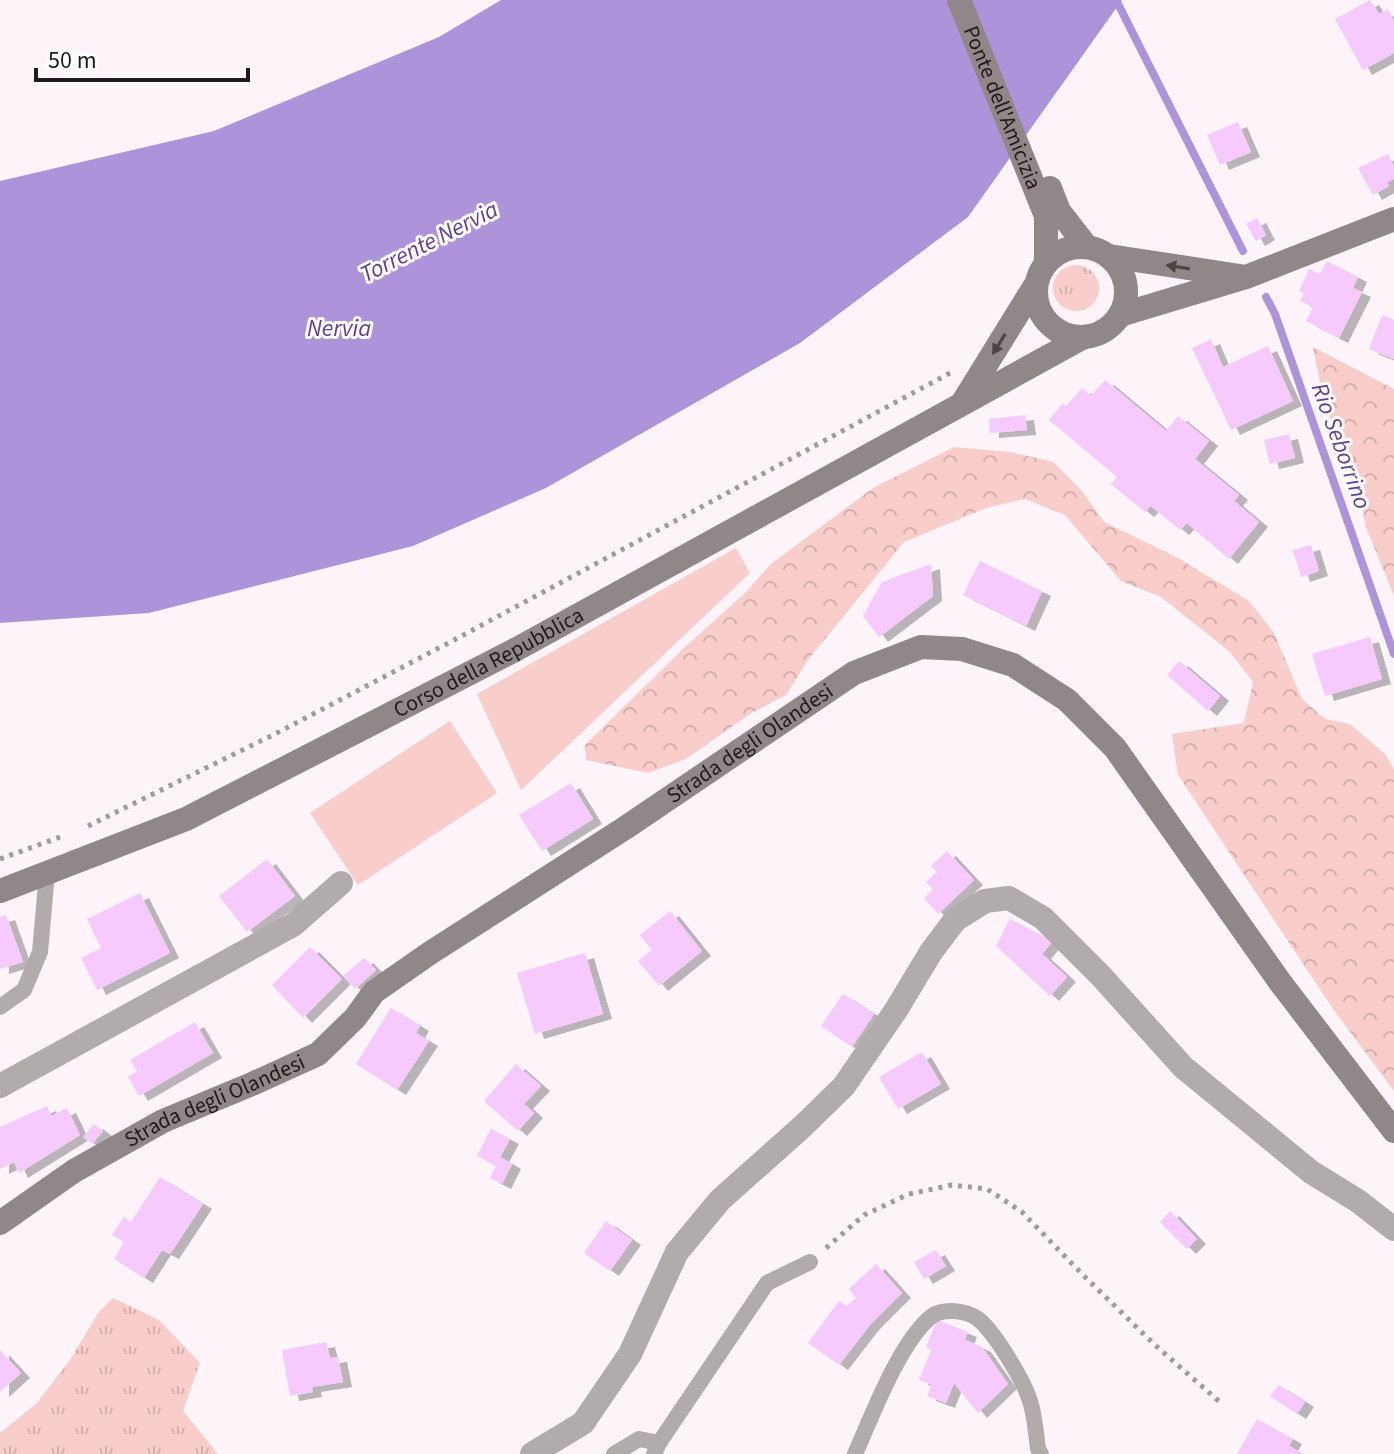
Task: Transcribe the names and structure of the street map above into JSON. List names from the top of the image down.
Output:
{
  "streets": {
    "main road": ["Ponte dell'Amicizia", "Corso della Repubblica", "Strada degli Olandesi"]
  },
  "water": ["Torrente Nervia", "Nervia", "Rio Seborrino"],
  "scale_bar": "50 m"
}
